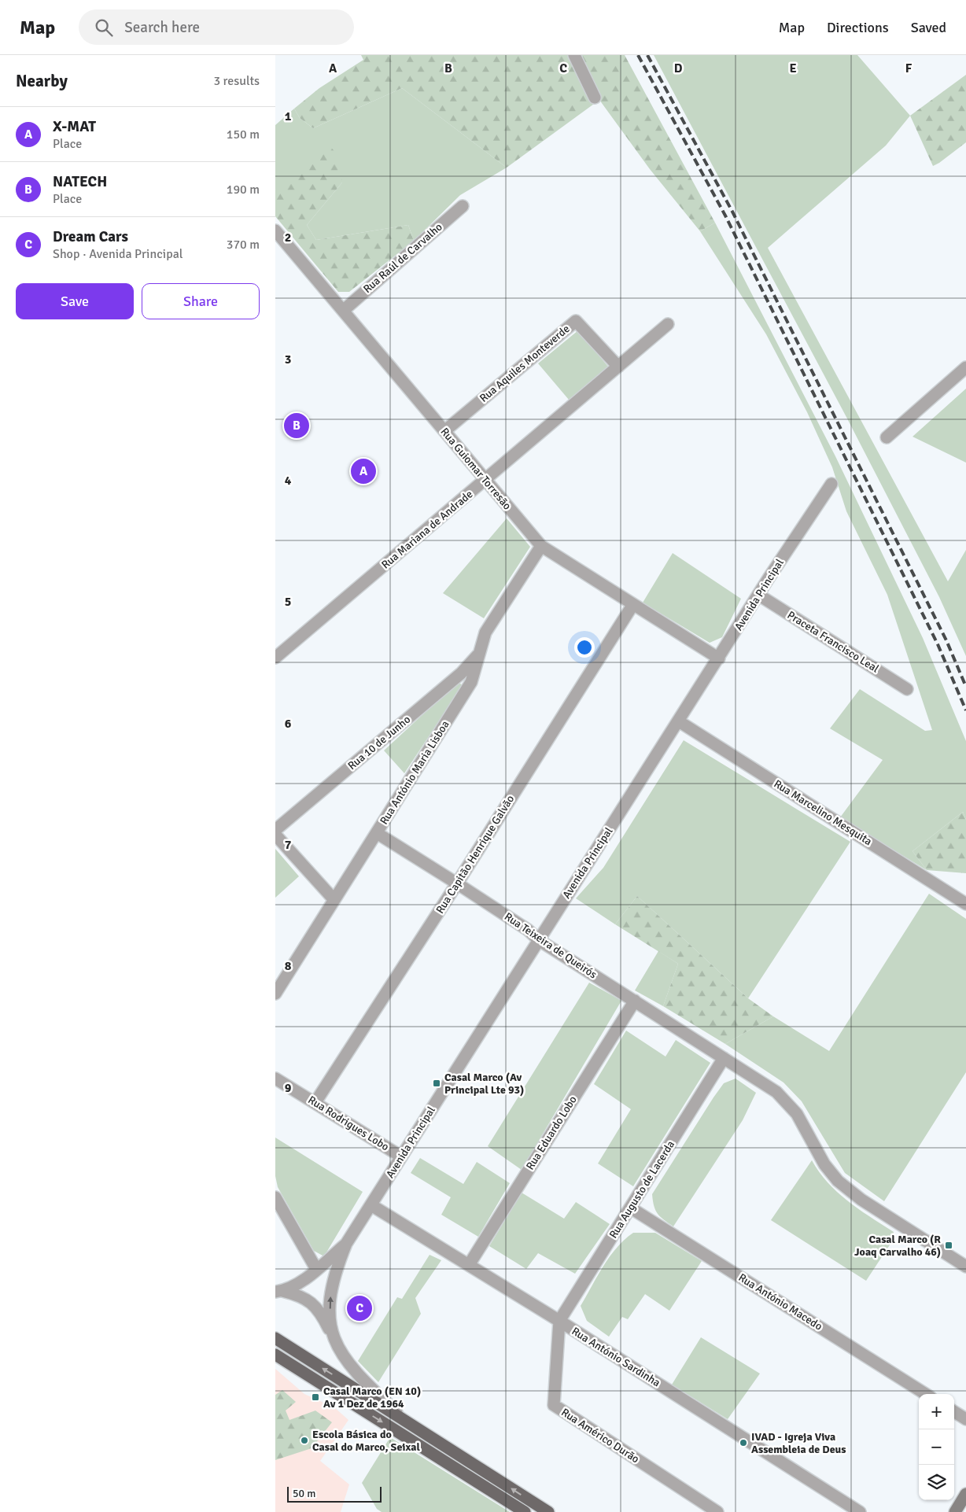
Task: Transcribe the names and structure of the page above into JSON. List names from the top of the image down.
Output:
{
  "streets": {
    "street": [
      "Rua Raúl de Carvalho",
      "Rua Aquiles Monteverde",
      "Rua Guiomar Torresão",
      "Rua Mariana de Andrade",
      "Avenida Principal",
      "Praceta Francisco Leal",
      "Rua 10 de Junho",
      "Rua António Maria Lisboa",
      "Rua Marcelino Mesquita",
      "Rua Capitão Henrique Galvão",
      "Rua Teixeira de Queirós",
      "Rua Rodrigues Lobo",
      "Rua Eduardo Lobo",
      "Rua Augusto de Lacerda",
      "Rua António Macedo",
      "Rua António Sardinha",
      "Rua Américo Durão"
    ]
  },
  "crossings": [
    ["Rua Raúl de Carvalho", "Rua Guiomar Torresão"],
    ["Rua Aquiles Monteverde", "Rua Guiomar Torresão"],
    ["Rua Aquiles Monteverde", "Rua Mariana de Andrade"],
    ["Rua Guiomar Torresão", "Rua Mariana de Andrade"],
    ["Rua Guiomar Torresão", "Avenida Principal"],
    ["Rua Guiomar Torresão", "Rua António Maria Lisboa"],
    ["Rua Guiomar Torresão", "Rua Capitão Henrique Galvão"],
    ["Avenida Principal", "Praceta Francisco Leal"],
    ["Avenida Principal", "Rua Marcelino Mesquita"],
    ["Avenida Principal", "Rua Teixeira de Queirós"],
    ["Avenida Principal", "Rua Rodrigues Lobo"],
    ["Avenida Principal", "Rua António Sardinha"],
    ["Rua 10 de Junho", "Rua António Maria Lisboa"],
    ["Rua António Maria Lisboa", "Rua Teixeira de Queirós"],
    ["Rua Capitão Henrique Galvão", "Rua Teixeira de Queirós"],
    ["Rua Capitão Henrique Galvão", "Rua Rodrigues Lobo"],
    ["Rua Teixeira de Queirós", "Rua Eduardo Lobo"],
    ["Rua Teixeira de Queirós", "Rua Augusto de Lacerda"],
    ["Rua Eduardo Lobo", "Rua António Sardinha"],
    ["Rua Augusto de Lacerda", "Rua António Macedo"],
    ["Rua Augusto de Lacerda", "Rua António Sardinha"],
    ["Rua Augusto de Lacerda", "Rua Américo Durão"],
    ["Rua António Sardinha", "Rua Américo Durão"]
  ],
  "places": {
    "transit": ["Casal Marco (Av Principal Lte 93)", "Casal Marco (R Joaq Carvalho 46)", "Casal Marco (EN 10) Av 1 Dez de 1964"],
    "other": ["Escola Básica do Casal do Marco, Seixal", "IVAD - Igreja Viva Assembleia de Deus"]
  },
  "scale_bar": "50 m",
  "page": {
    "header": "Map",
    "search": "Search here",
    "nav": ["Map", "Directions", "Saved"],
    "heading": ["Nearby", "3 results"],
    "list": [
      {
        "mark": "A",
        "name": "X-MAT",
        "note": "Place",
        "value": "150 m"
      },
      {
        "mark": "B",
        "name": "NATECH",
        "note": "Place",
        "value": "190 m"
      },
      {
        "mark": "C",
        "name": "Dream Cars",
        "note": "Shop · Avenida Principal",
        "value": "370 m"
      }
    ],
    "buttons": ["Save", "Share"],
    "pins": ["B", "A", "C"],
    "map_buttons": ["+", "−"],
    "scale": "50 m"
  },
  "grid": {
    "columns": [
      "A",
      "B",
      "C",
      "D",
      "E",
      "F"
    ],
    "rows": [
      "1",
      "2",
      "3",
      "4",
      "5",
      "6",
      "7",
      "8",
      "9"
    ]
  }
}
